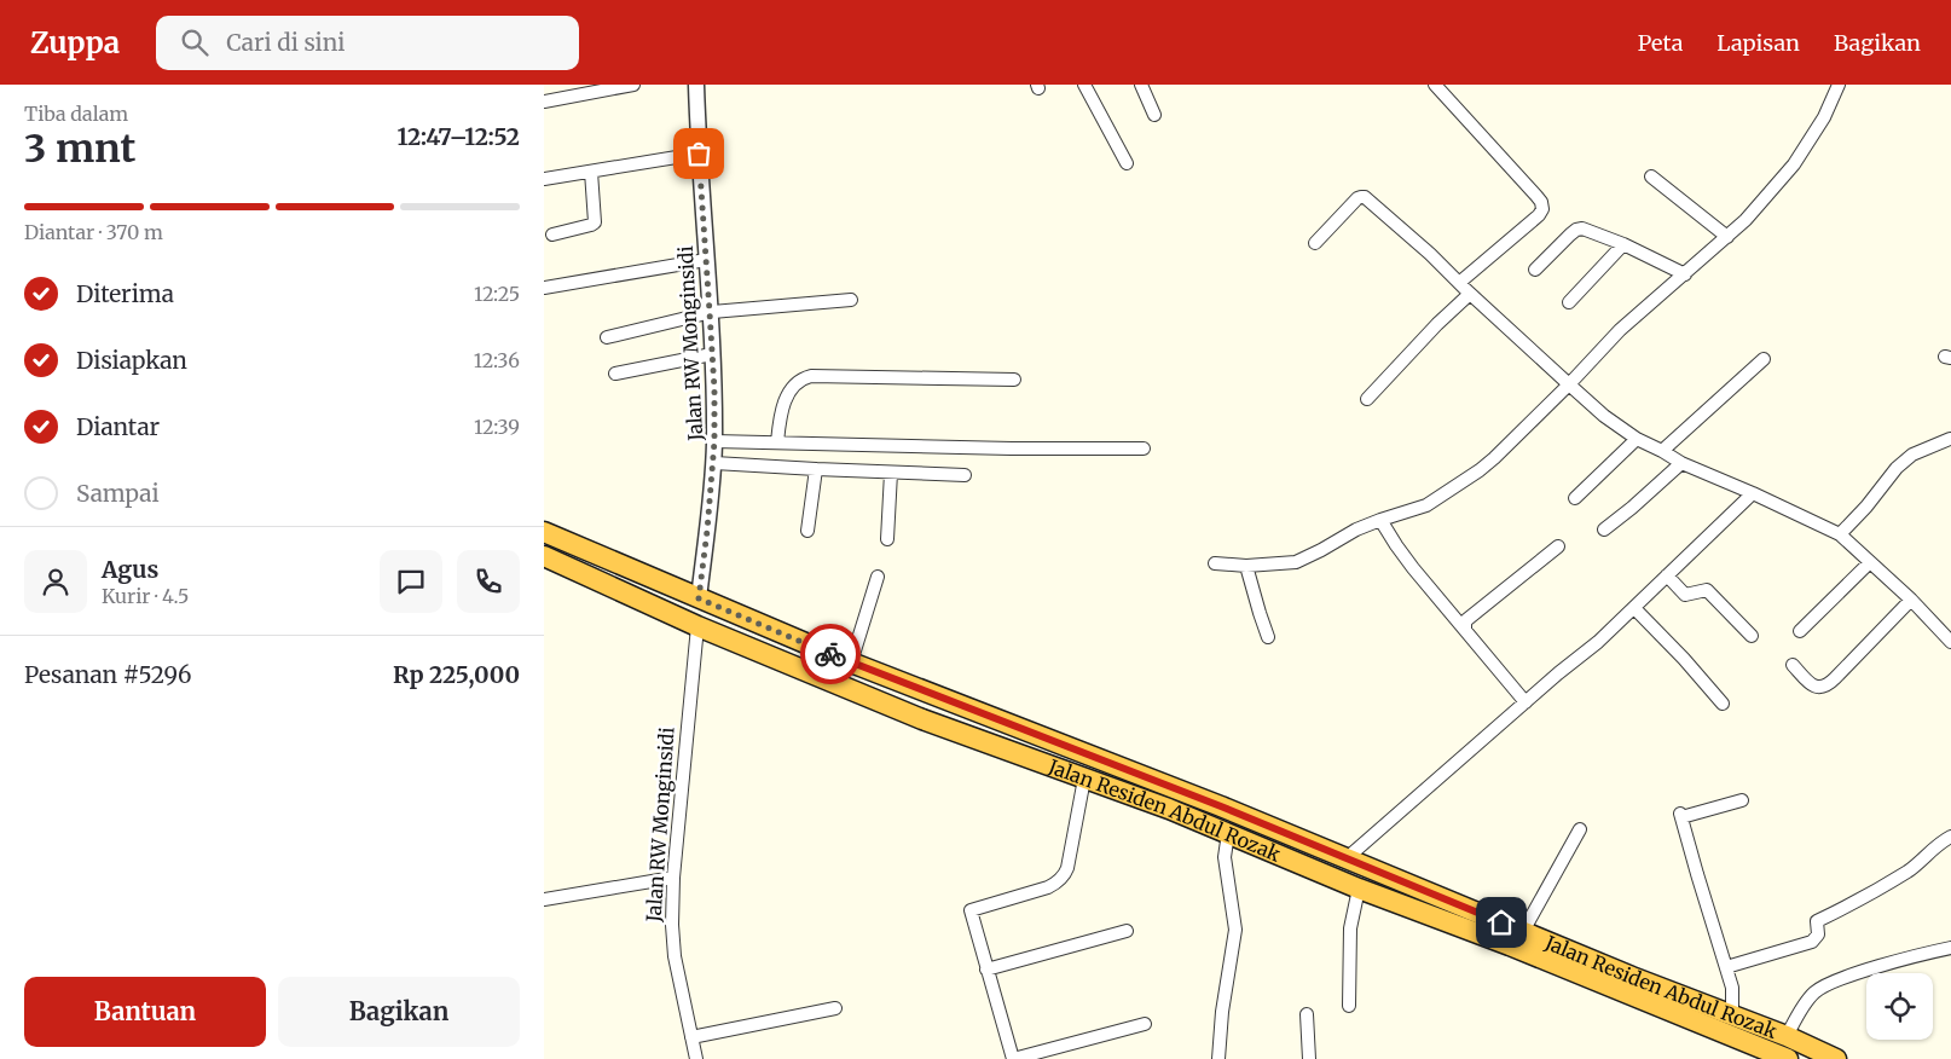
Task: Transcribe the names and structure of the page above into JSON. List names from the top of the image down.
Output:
{
  "streets": {
    "highway": ["Jalan Residen Abdul Rozak"],
    "street": ["Jalan RW Monginsidi"]
  },
  "crossings": [
    ["Jalan RW Monginsidi", "Jalan Residen Abdul Rozak"]
  ],
  "page": {
    "header": "Zuppa",
    "search": "Cari di sini",
    "nav": ["Peta", "Lapisan", "Bagikan"],
    "heading": ["3 mnt", "Tiba dalam", "12:47–12:52"],
    "panel": [
      "Agus",
      "Kurir · 4.5",
      "Pesanan #5296",
      "Rp 225,000"
    ],
    "bar": "Diantar · 370 m",
    "list": [
      ["Diterima", "12:25"],
      ["Disiapkan", "12:36"],
      ["Diantar", "12:39"],
      "Sampai"
    ],
    "buttons": ["Bantuan", "Bagikan"]
  }
}
